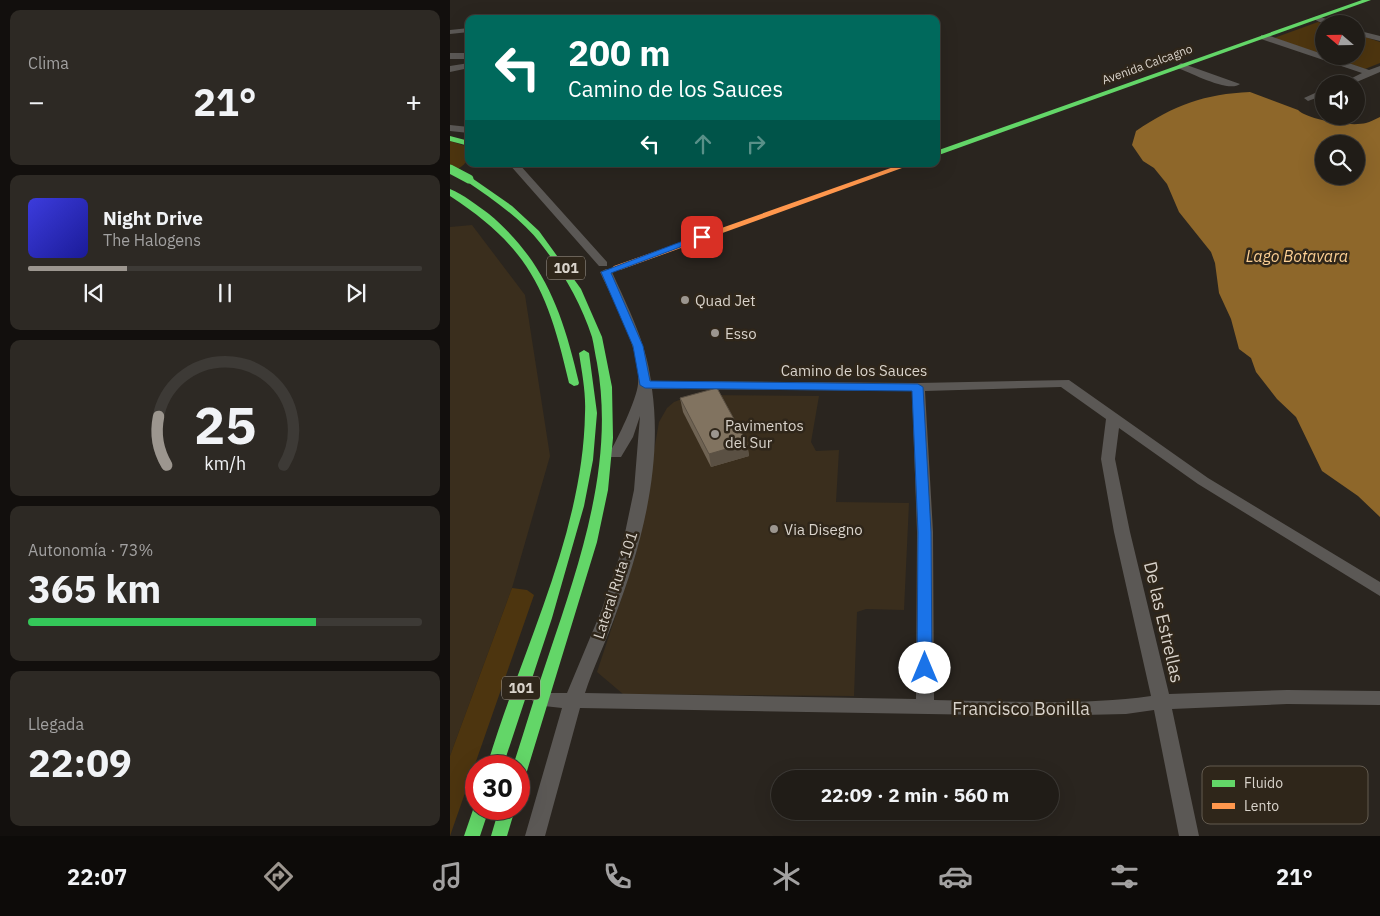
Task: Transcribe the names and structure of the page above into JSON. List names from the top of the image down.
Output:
{
  "streets": {
    "main road": ["Avenida Calcagno", "101"],
    "street": [
      "Camino de los Sauces",
      "Lateral Ruta 101",
      "De las Estrellas",
      "Francisco Bonilla"
    ]
  },
  "crossings": [
    ["101", "Francisco Bonilla"],
    ["Camino de los Sauces", "Lateral Ruta 101"],
    ["Camino de los Sauces", "De las Estrellas"],
    ["Lateral Ruta 101", "Francisco Bonilla"],
    ["De las Estrellas", "Francisco Bonilla"]
  ],
  "water": ["Lago Botavara"],
  "places": [
    "Quad Jet",
    "Esso",
    "Pavimentos del Sur",
    "Via Disegno"
  ],
  "legend": ["Fluido", "Lento"],
  "north": "left",
  "page": {
    "tile": [
      "Clima",
      ["Autonomía · 73%", "365 km"],
      ["Llegada", "22:09"]
    ],
    "turn": ["200 m", "Camino de los Sauces"],
    "heat": ["−", "21°", "+"],
    "song": ["Night Drive", "The Halogens"],
    "limit": "30",
    "trip": "22:09 · 2 min · 560 m",
    "tabs": ["22:07", "21°"],
    "gauge": ["25", "km/h"]
  }
}
